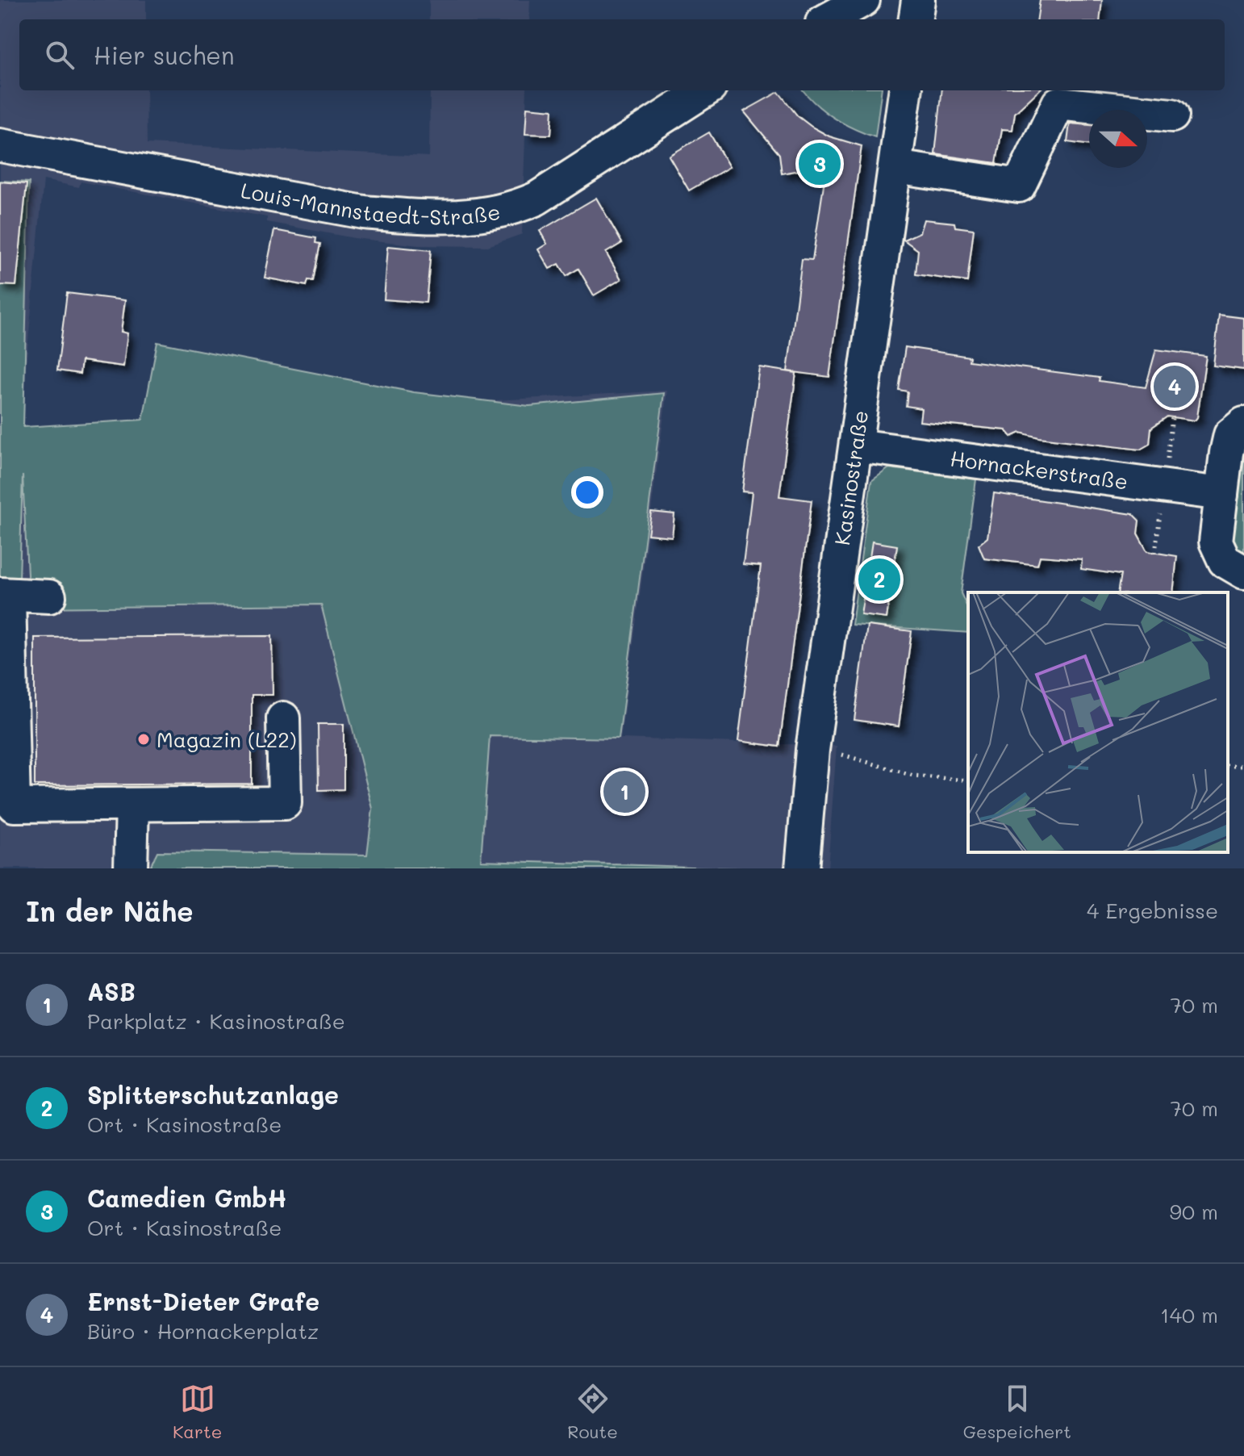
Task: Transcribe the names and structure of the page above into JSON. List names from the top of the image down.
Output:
{
  "streets": {
    "street": ["Louis-Mannstaedt-Straße", "Hornackerstraße", "Kasinostraße"]
  },
  "crossings": [
    ["Hornackerstraße", "Kasinostraße"]
  ],
  "places": ["Magazin (L22)"],
  "north": "right",
  "page": {
    "search": "Hier suchen",
    "pins": [
      "3",
      "4",
      "2",
      "1"
    ],
    "heading": ["In der Nähe", "4 Ergebnisse"],
    "list": [
      {
        "mark": "1",
        "name": "ASB",
        "note": "Parkplatz · Kasinostraße",
        "value": "70 m"
      },
      {
        "mark": "2",
        "name": "Splitterschutzanlage",
        "note": "Ort · Kasinostraße",
        "value": "70 m"
      },
      {
        "mark": "3",
        "name": "Camedien GmbH",
        "note": "Ort · Kasinostraße",
        "value": "90 m"
      },
      {
        "mark": "4",
        "name": "Ernst-Dieter Grafe",
        "note": "Büro · Hornackerplatz",
        "value": "140 m"
      }
    ],
    "nav": ["Karte", "Route", "Gespeichert"]
  }
}
